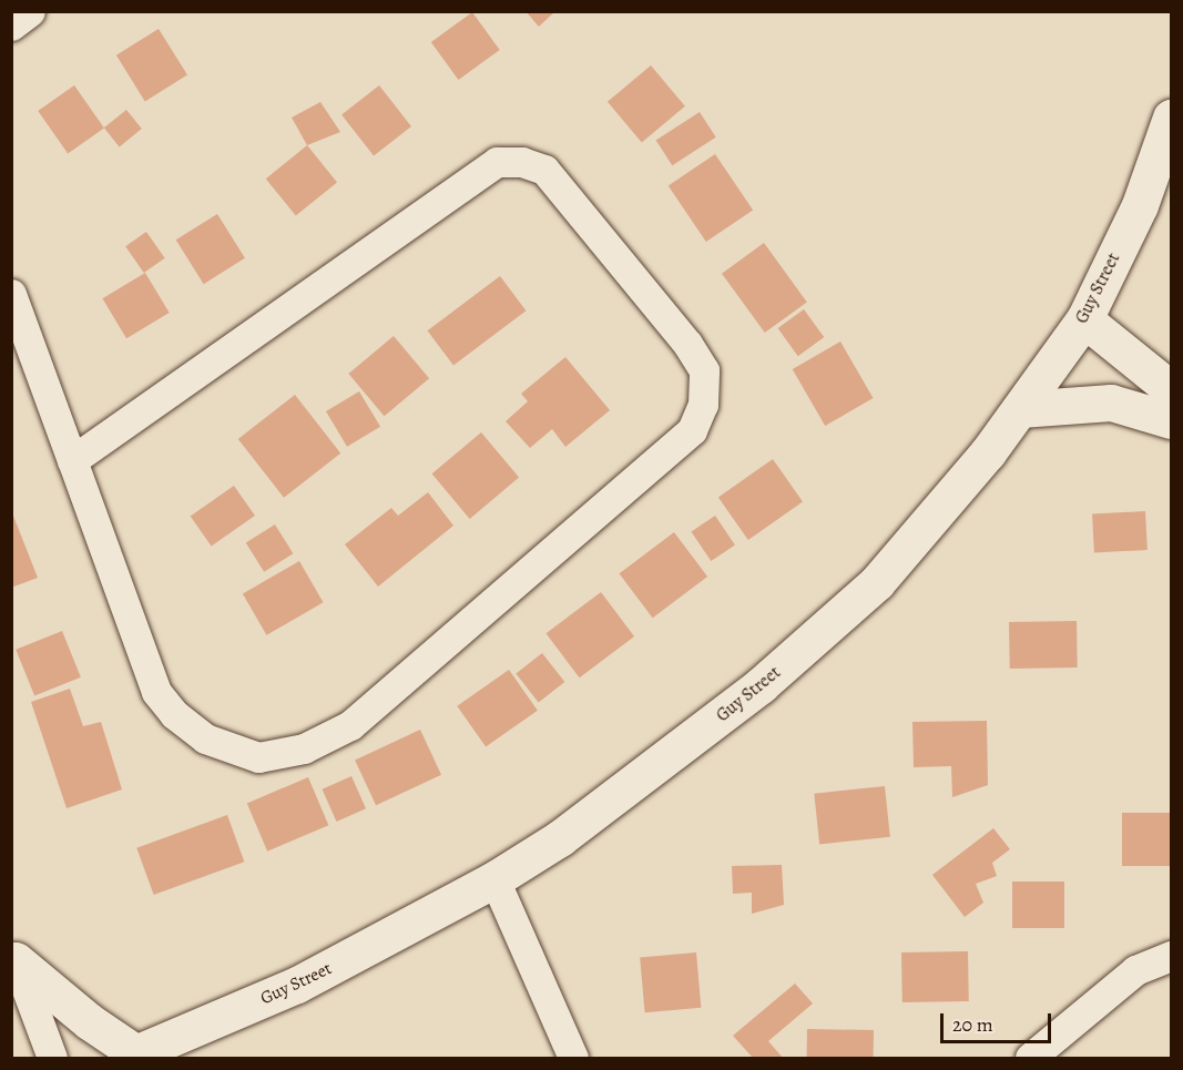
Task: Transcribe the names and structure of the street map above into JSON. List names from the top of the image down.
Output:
{
  "streets": {
    "street": ["Guy Street"]
  },
  "scale_bar": "20 m"
}
